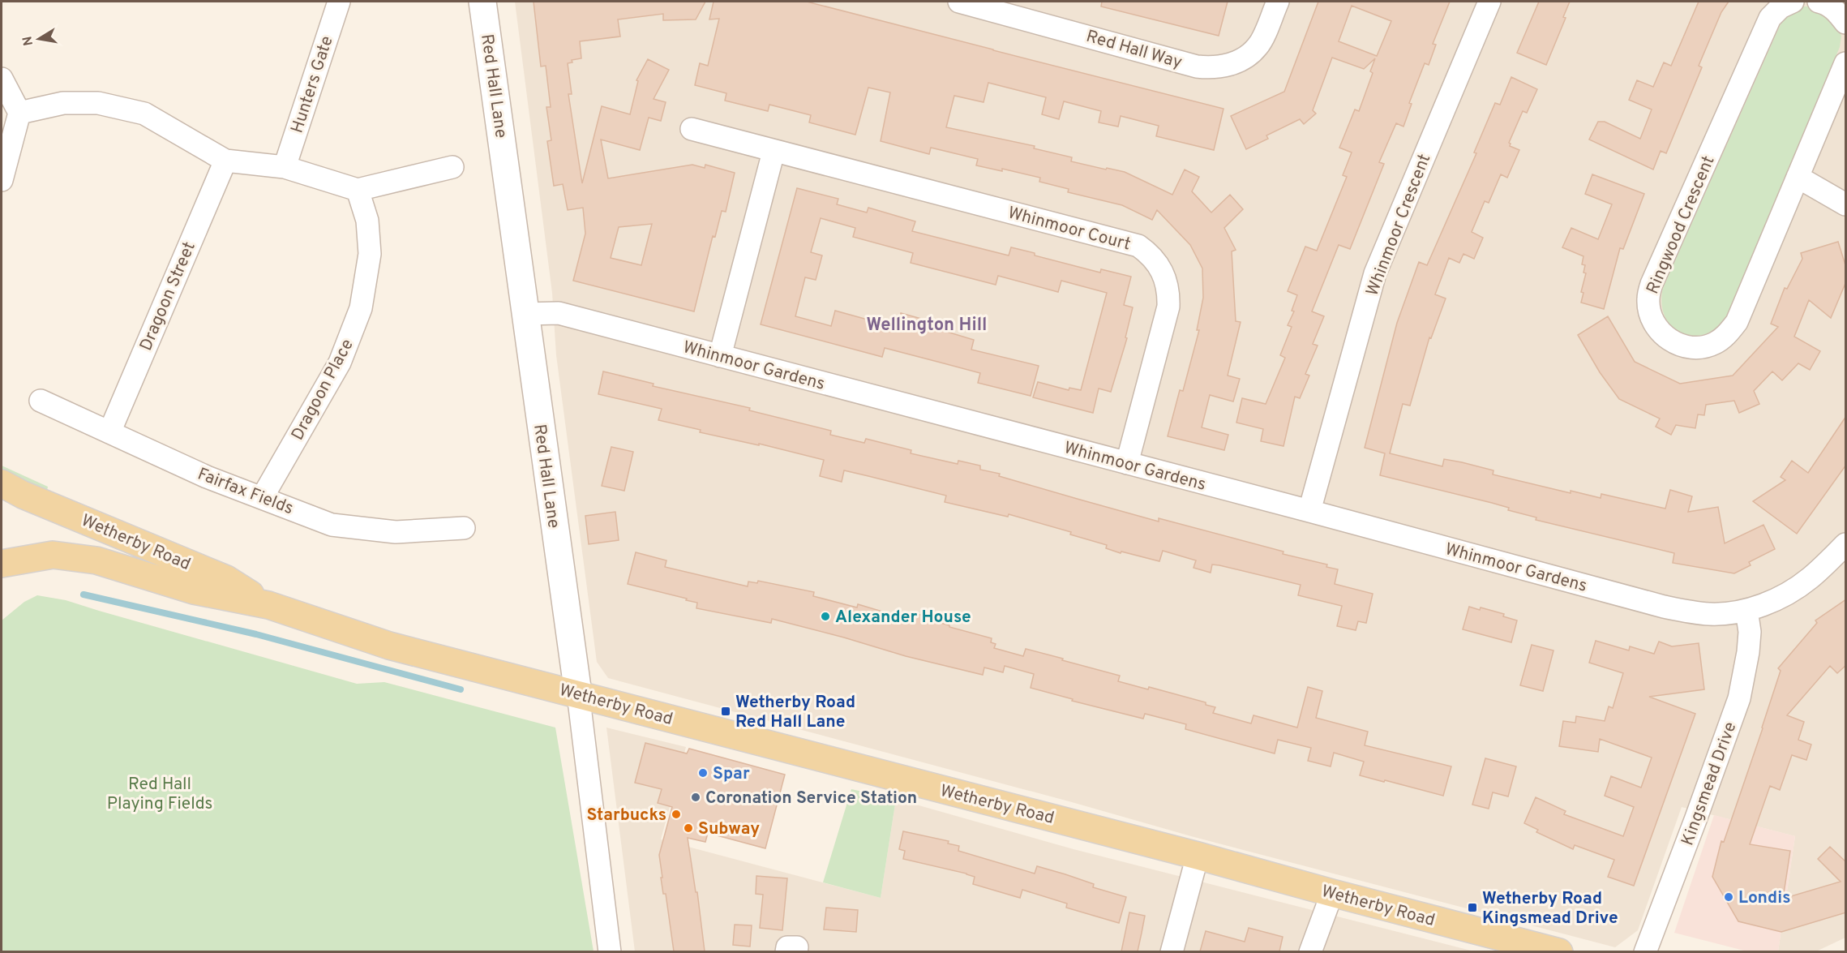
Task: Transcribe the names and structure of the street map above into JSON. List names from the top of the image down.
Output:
{
  "streets": {
    "main road": ["Wetherby Road"],
    "street": [
      "Red Hall Way",
      "Hunters Gate",
      "Red Hall Lane",
      "Whinmoor Crescent",
      "Ringwood Crescent",
      "Whinmoor Court",
      "Dragoon Street",
      "Whinmoor Gardens",
      "Dragoon Place",
      "Fairfax Fields",
      "Kingsmead Drive"
    ]
  },
  "crossings": [
    ["Red Hall Lane", "Whinmoor Gardens"],
    ["Red Hall Lane", "Wetherby Road"],
    ["Whinmoor Crescent", "Whinmoor Gardens"],
    ["Whinmoor Court", "Whinmoor Gardens"],
    ["Dragoon Street", "Fairfax Fields"],
    ["Whinmoor Gardens", "Kingsmead Drive"],
    ["Dragoon Place", "Fairfax Fields"]
  ],
  "districts": ["Wellington Hill"],
  "parks": ["Red Hall Playing Fields"],
  "places": {
    "other": [
      "Alexander House",
      "Spar",
      "Coronation Service Station",
      "Starbucks",
      "Subway",
      "Londis"
    ],
    "transit": ["Wetherby Road Red Hall Lane", "Wetherby Road Kingsmead Drive"]
  },
  "north": "left"
}
